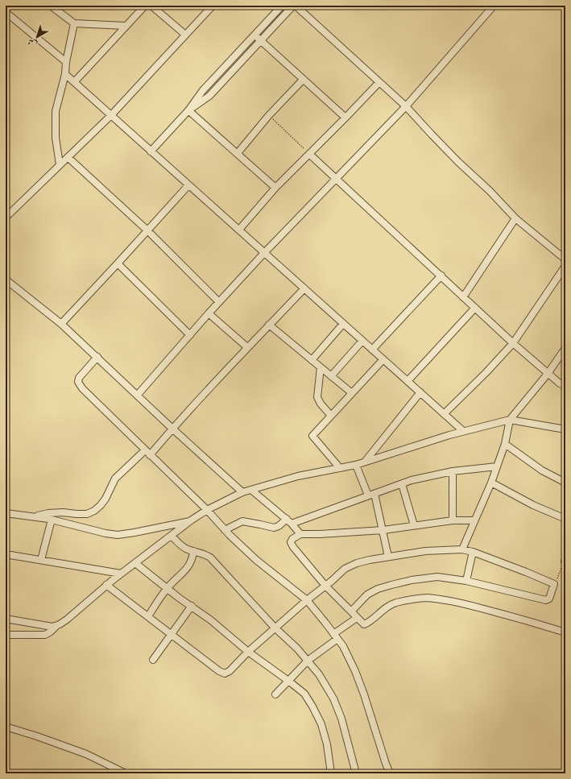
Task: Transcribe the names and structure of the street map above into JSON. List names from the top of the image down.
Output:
{
  "north": "bottom left"
}
